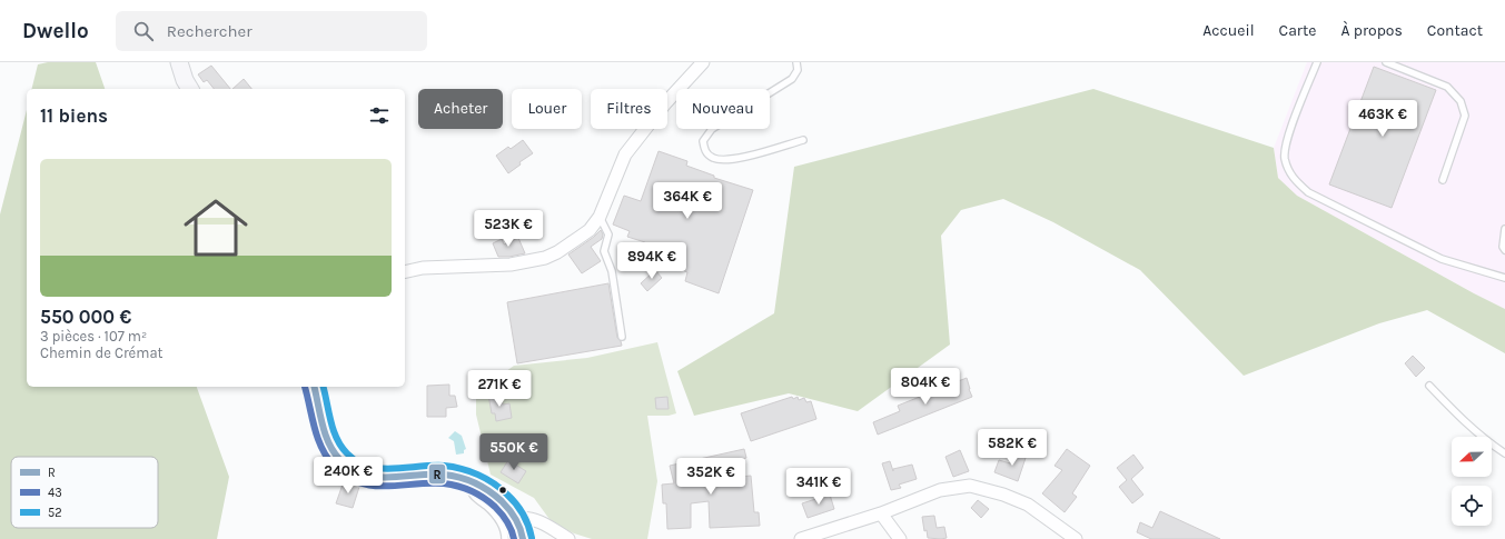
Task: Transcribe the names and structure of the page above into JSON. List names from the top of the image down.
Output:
{
  "lines": ["transit line R", "transit line 43", "transit line 52"],
  "legend": ["R", "43", "52"],
  "north": "left",
  "page": {
    "header": "Dwello",
    "search": "Rechercher",
    "nav": [
      "Accueil",
      "Carte",
      "À propos",
      "Contact"
    ],
    "chip": [
      "Acheter",
      "Louer",
      "Filtres",
      "Nouveau"
    ],
    "heading": "11 biens",
    "price": [
      "463K €",
      "364K €",
      "523K €",
      "894K €",
      "804K €",
      "271K €",
      "582K €",
      "550K €",
      "240K €",
      "352K €",
      "341K €"
    ],
    "list": [
      {
        "name": "550 000 €",
        "note": "3 pièces · 107 m² · Chemin de Crémat"
      }
    ]
  }
}
